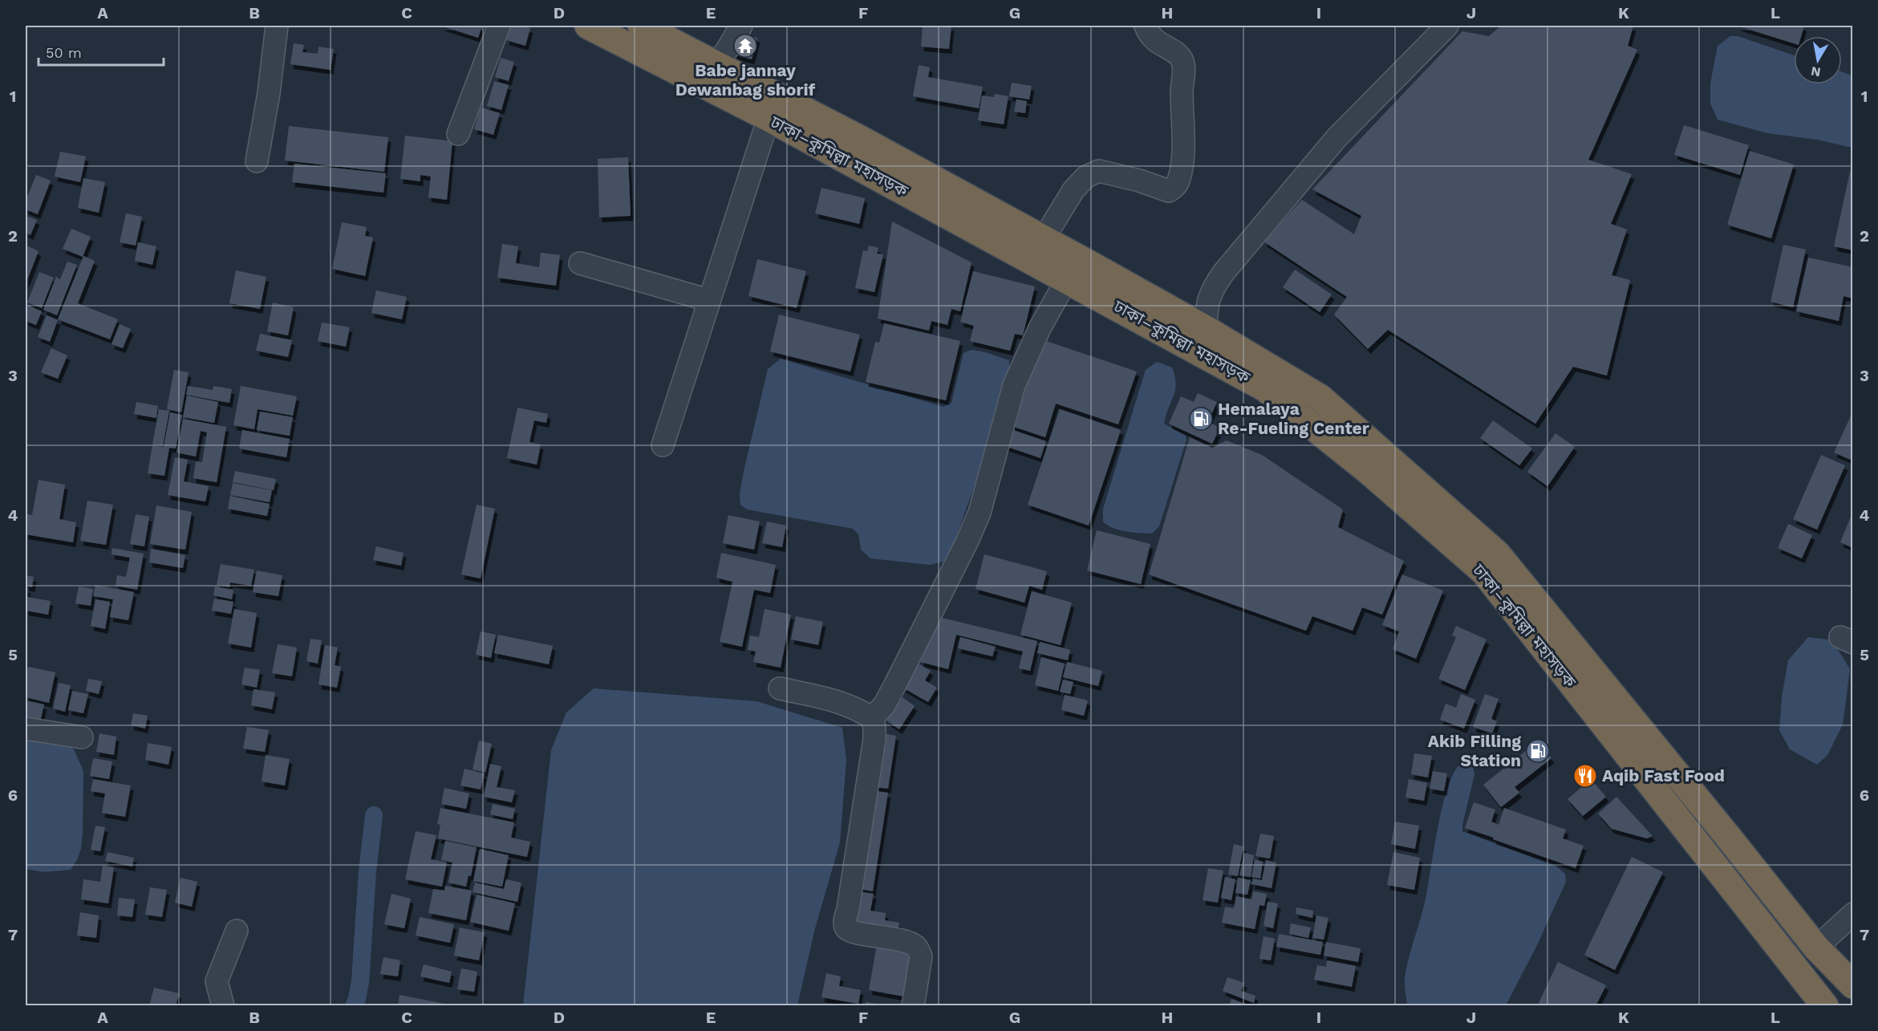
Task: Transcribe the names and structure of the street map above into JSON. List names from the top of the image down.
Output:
{
  "streets": {
    "highway": ["ঢাকা–কুমিল্লা মহাসড়ক"]
  },
  "places": {
    "temple": ["Babe jannay Dewanbag shorif"],
    "fuel station": ["Hemalaya Re-Fueling Center", "Akib Filling Station"],
    "restaurant": ["Aqib Fast Food"]
  },
  "scale_bar": "50 m",
  "north": "bottom",
  "grid": {
    "columns": [
      "A",
      "B",
      "C",
      "D",
      "E",
      "F",
      "G",
      "H",
      "I",
      "J",
      "K",
      "L"
    ],
    "rows": [
      "1",
      "2",
      "3",
      "4",
      "5",
      "6",
      "7"
    ]
  }
}
